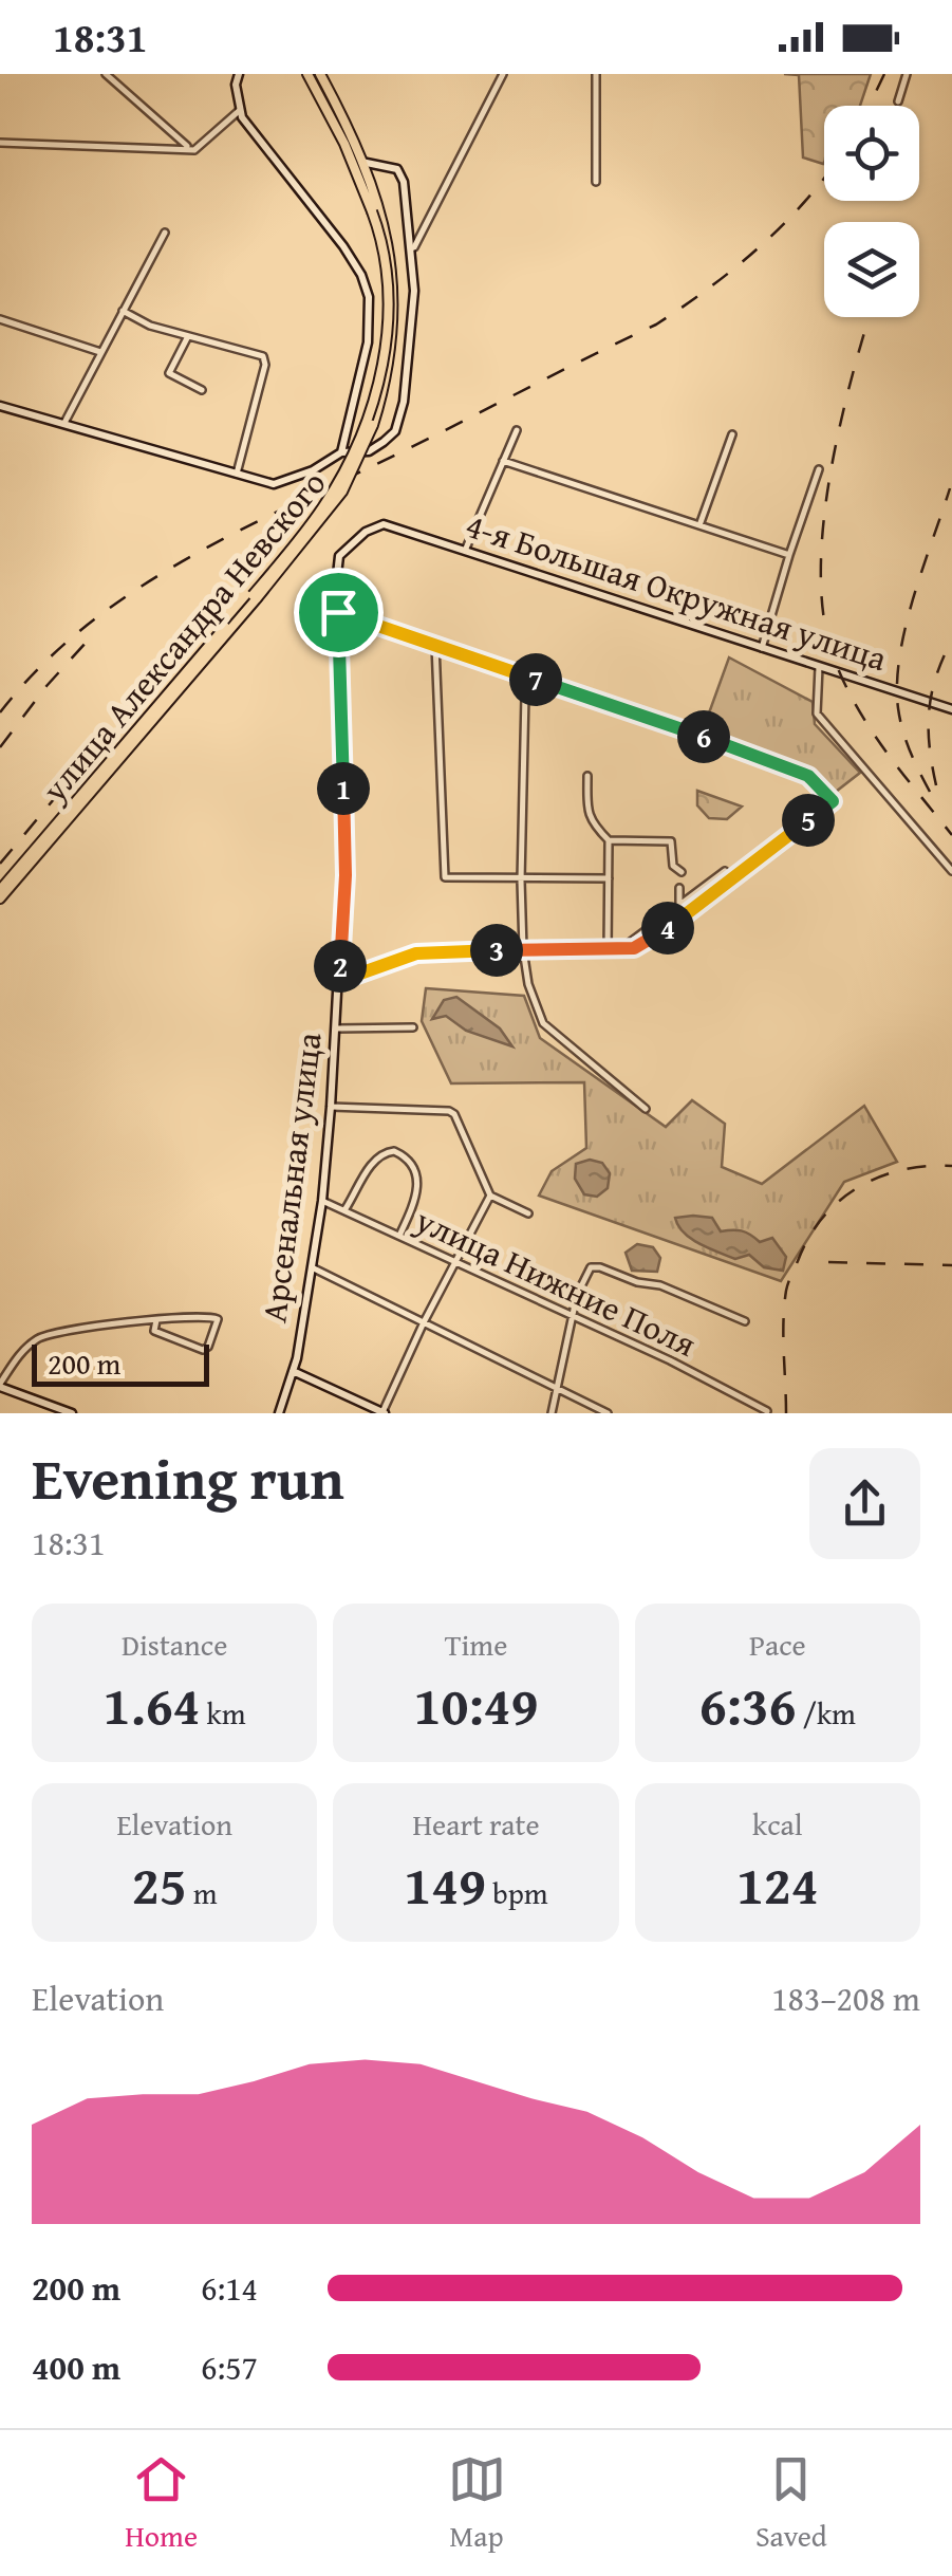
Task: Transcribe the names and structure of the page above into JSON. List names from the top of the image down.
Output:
{
  "streets": {
    "main road": ["улица Александра Невского"],
    "street": ["4-я Большая Окружная улица", "Арсенальная улица", "улица Нижние Поля"]
  },
  "crossings": [
    ["4-я Большая Окружная улица", "Арсенальная улица"],
    ["Арсенальная улица", "улица Нижние Поля"]
  ],
  "scale_bar": "200 m",
  "page": {
    "status": "18:31",
    "pins": [
      "7",
      "6",
      "1",
      "5",
      "4",
      "3",
      "2"
    ],
    "scale": "200 m",
    "heading": ["Evening run", "18:31"],
    "stats": [
      ["Distance", "1.64 km"],
      ["Time", "10:49"],
      ["Pace", "6:36 /km"],
      ["Elevation", "25 m"],
      ["Heart rate", "149 bpm"],
      ["kcal", "124"]
    ],
    "chart": ["Elevation", "183–208 m"],
    "list": [
      {
        "name": "200 m",
        "note": "6:14"
      },
      {
        "name": "400 m",
        "note": "6:57"
      }
    ],
    "tabs": ["Home", "Map", "Saved"]
  }
}
